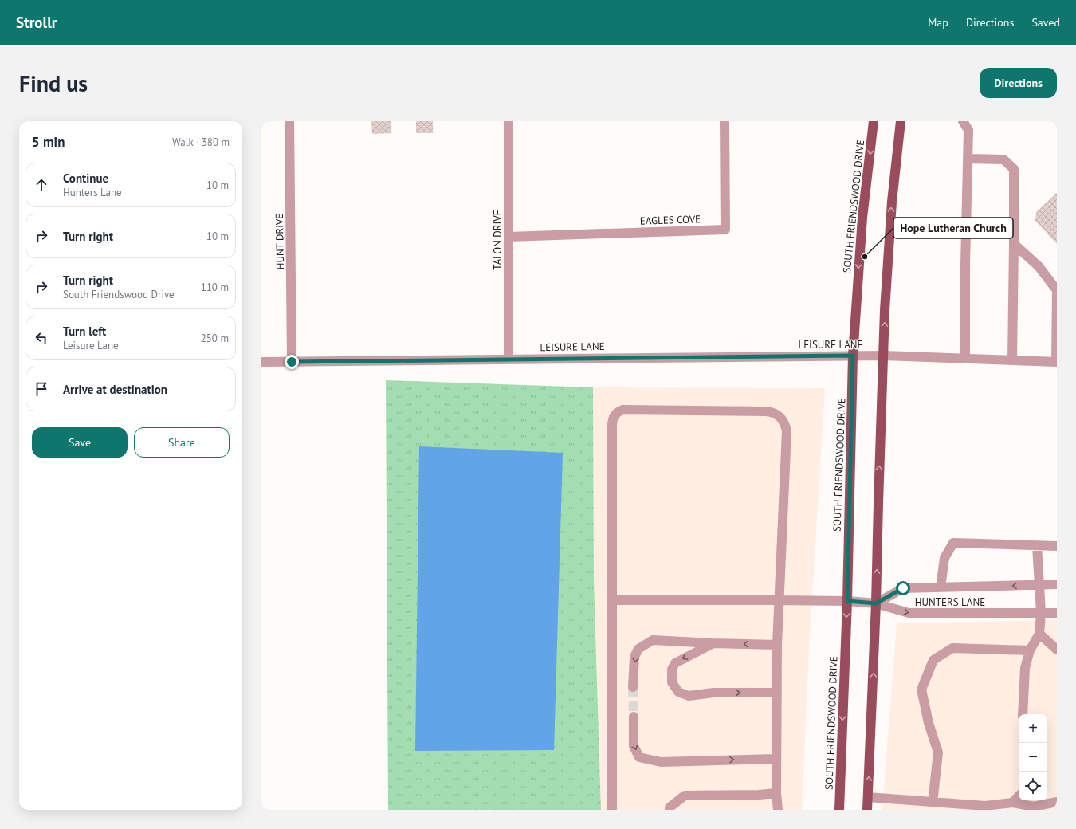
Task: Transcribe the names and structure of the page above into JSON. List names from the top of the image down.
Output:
{
  "streets": {
    "main road": ["SOUTH FRIENDSWOOD DRIVE"],
    "street": [
      "EAGLES COVE",
      "TALON DRIVE",
      "HUNT DRIVE",
      "LEISURE LANE",
      "HUNTERS LANE"
    ]
  },
  "crossings": [
    ["SOUTH FRIENDSWOOD DRIVE", "LEISURE LANE"],
    ["EAGLES COVE", "TALON DRIVE"],
    ["TALON DRIVE", "LEISURE LANE"],
    ["HUNT DRIVE", "LEISURE LANE"]
  ],
  "places": ["Hope Lutheran Church"],
  "page": {
    "header": "Strollr",
    "nav": ["Map", "Directions", "Saved"],
    "buttons": [
      "Directions",
      ["Save", "Share"]
    ],
    "title": "Find us",
    "heading": ["5 min", "Walk · 380 m"],
    "list": [
      ["Continue", "Hunters Lane", "10 m"],
      ["Turn right", "10 m"],
      ["Turn right", "South Friendswood Drive", "110 m"],
      ["Turn left", "Leisure Lane", "250 m"],
      "Arrive at destination"
    ],
    "map_buttons": ["+", "−"]
  }
}
